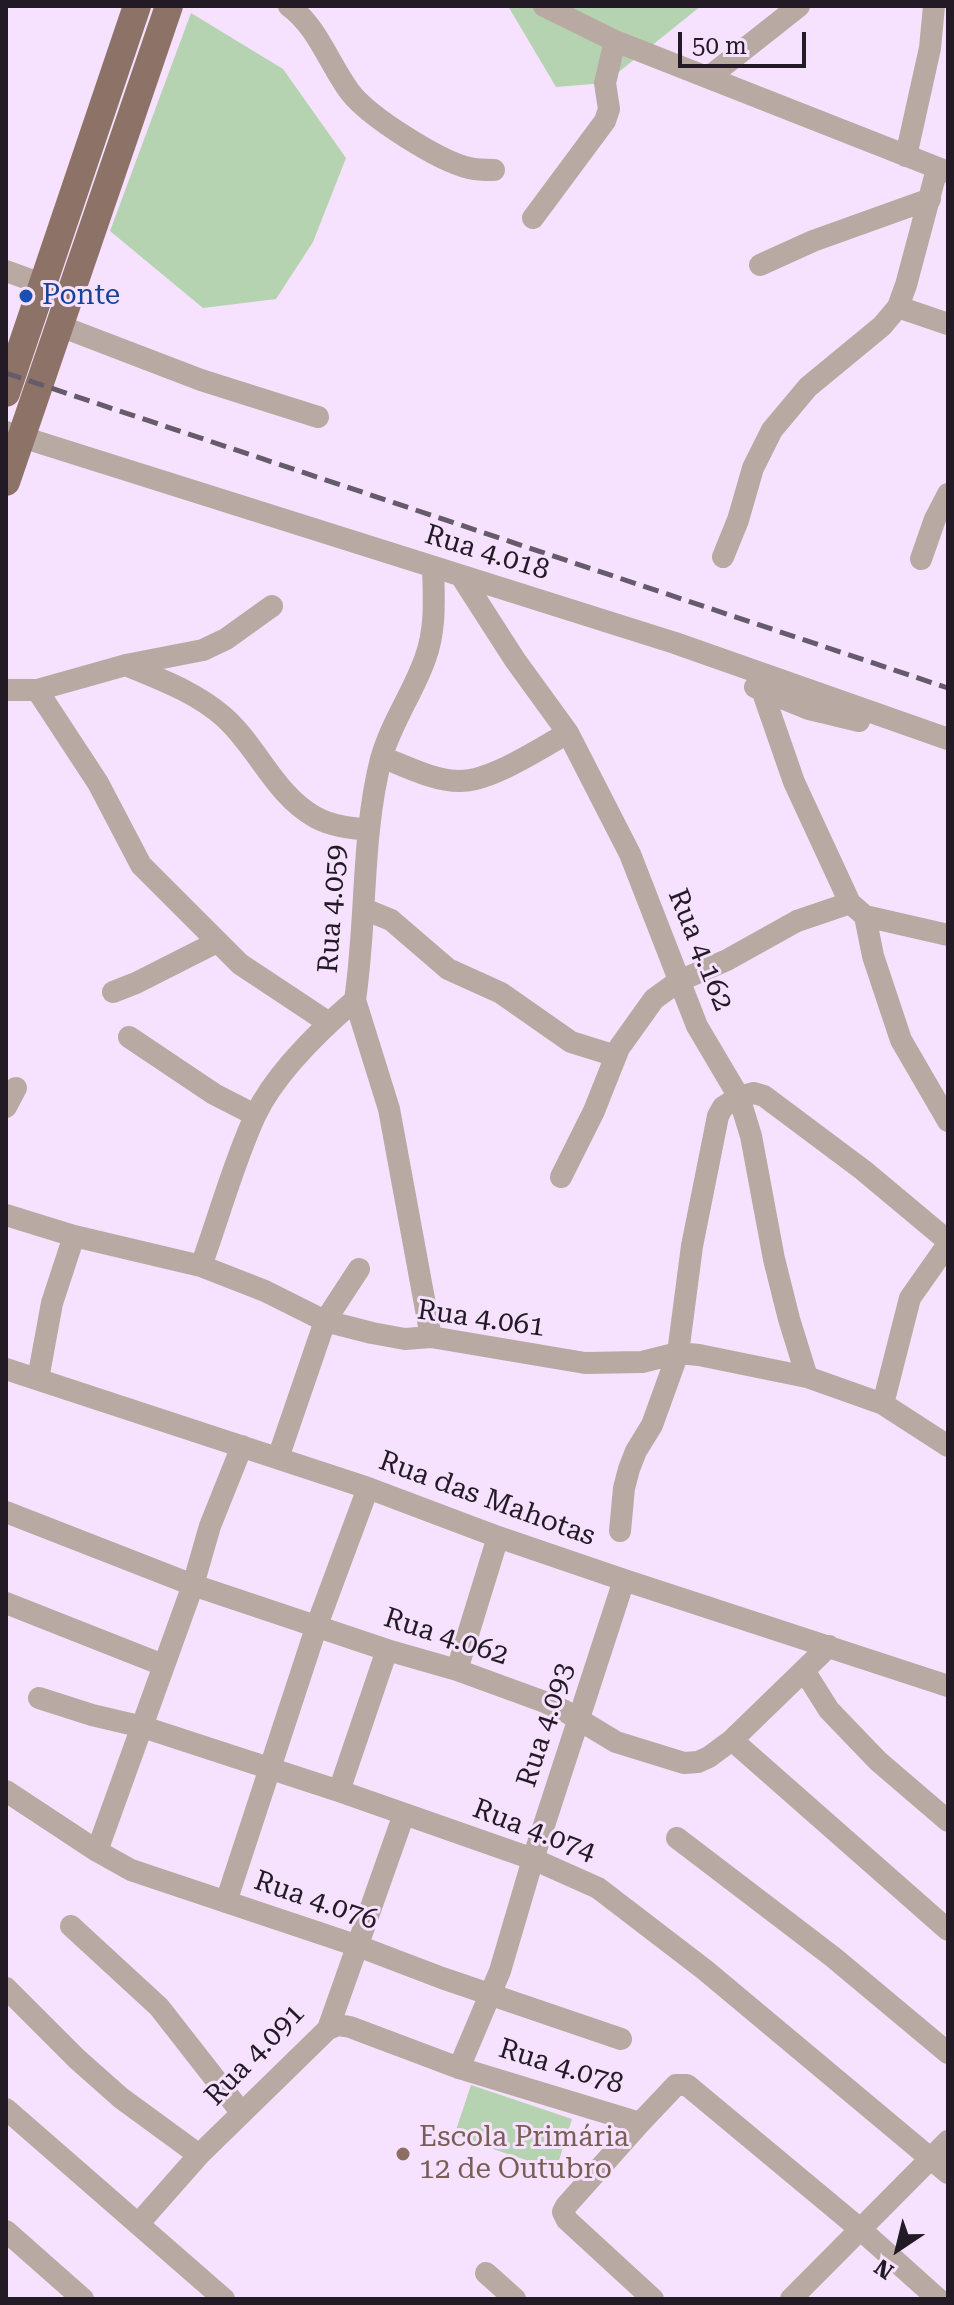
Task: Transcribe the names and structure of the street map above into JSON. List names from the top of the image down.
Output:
{
  "streets": {
    "street": [
      "Rua 4.018",
      "Rua 4.059",
      "Rua 4.162",
      "Rua 4.061",
      "Rua das Mahotas",
      "Rua 4.062",
      "Rua 4.093",
      "Rua 4.074",
      "Rua 4.076",
      "Rua 4.091",
      "Rua 4.078"
    ]
  },
  "crossings": [
    ["Rua 4.018", "Rua 4.059"],
    ["Rua 4.018", "Rua 4.162"],
    ["Rua 4.059", "Rua 4.061"],
    ["Rua 4.162", "Rua 4.061"],
    ["Rua das Mahotas", "Rua 4.062"],
    ["Rua das Mahotas", "Rua 4.093"],
    ["Rua 4.062", "Rua 4.093"],
    ["Rua 4.093", "Rua 4.074"],
    ["Rua 4.093", "Rua 4.076"],
    ["Rua 4.093", "Rua 4.078"],
    ["Rua 4.074", "Rua 4.091"],
    ["Rua 4.076", "Rua 4.091"],
    ["Rua 4.091", "Rua 4.078"]
  ],
  "places": ["Ponte", "Escola Primária 12 de Outubro"],
  "scale_bar": "50 m",
  "north": "bottom left"
}
